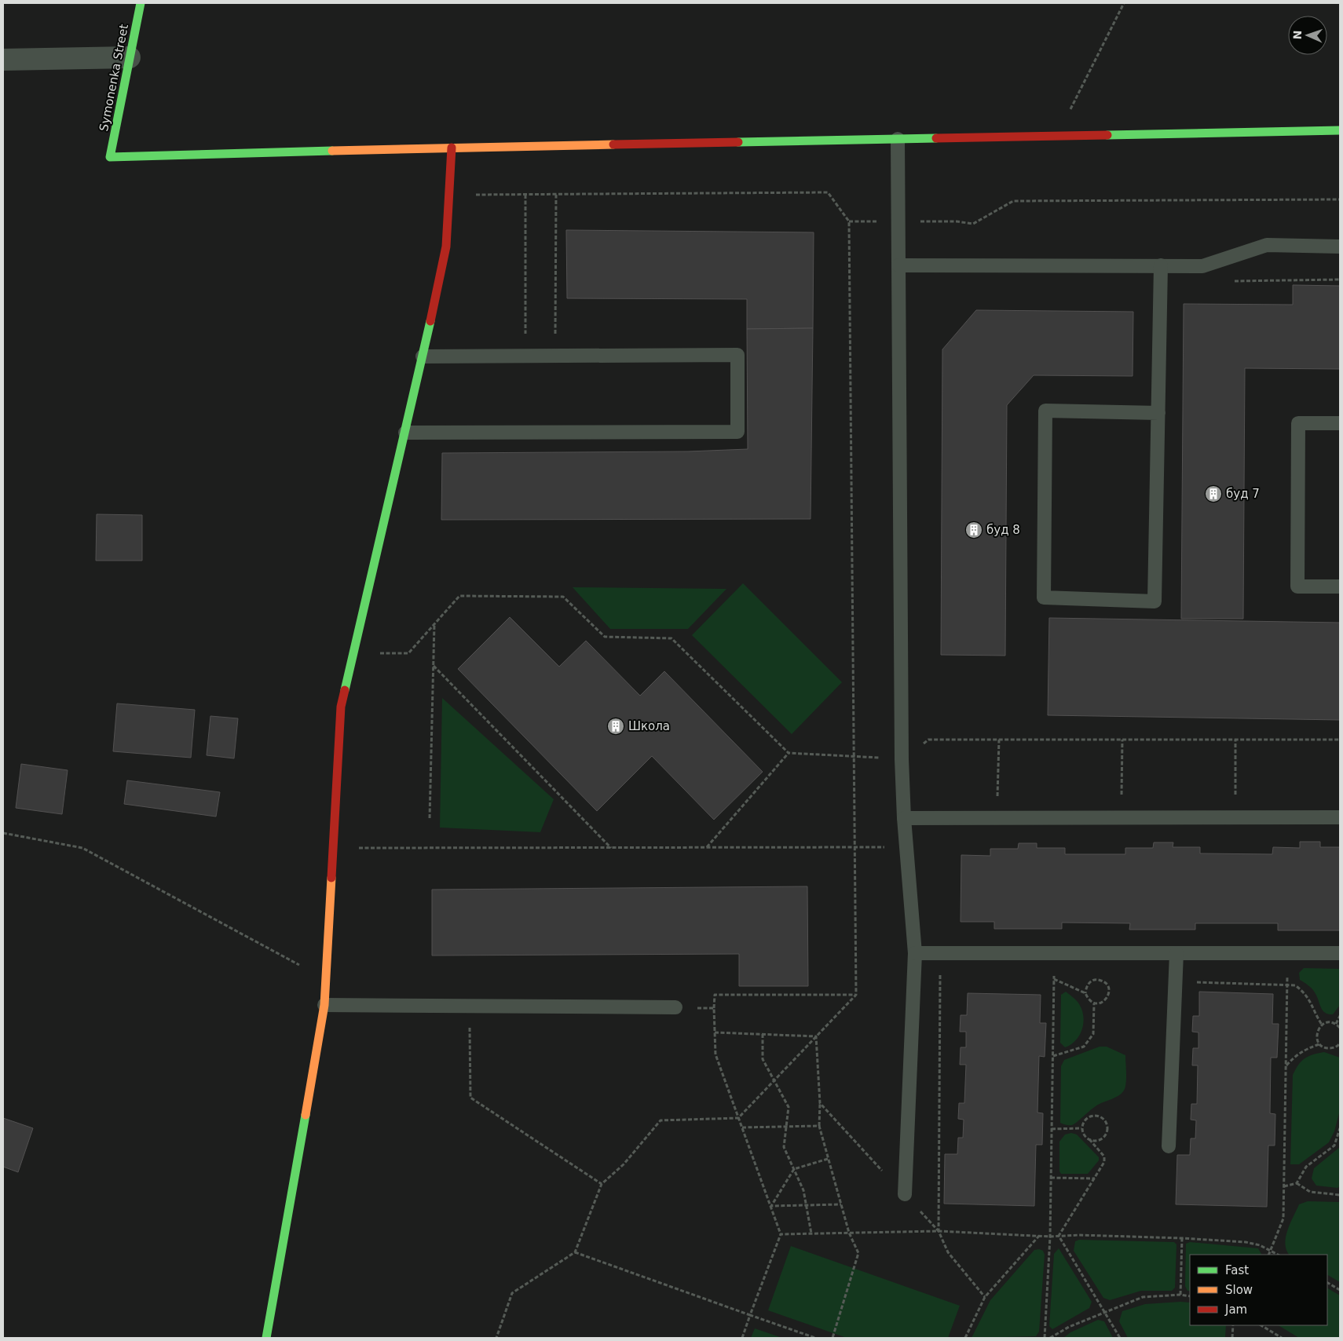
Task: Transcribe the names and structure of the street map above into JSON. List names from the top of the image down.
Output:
{
  "streets": {
    "street": ["Symonenka Street"]
  },
  "places": {
    "building": ["буд 7", "буд 8", "Школа"]
  },
  "legend": ["Fast", "Slow", "Jam"],
  "north": "left"
}
